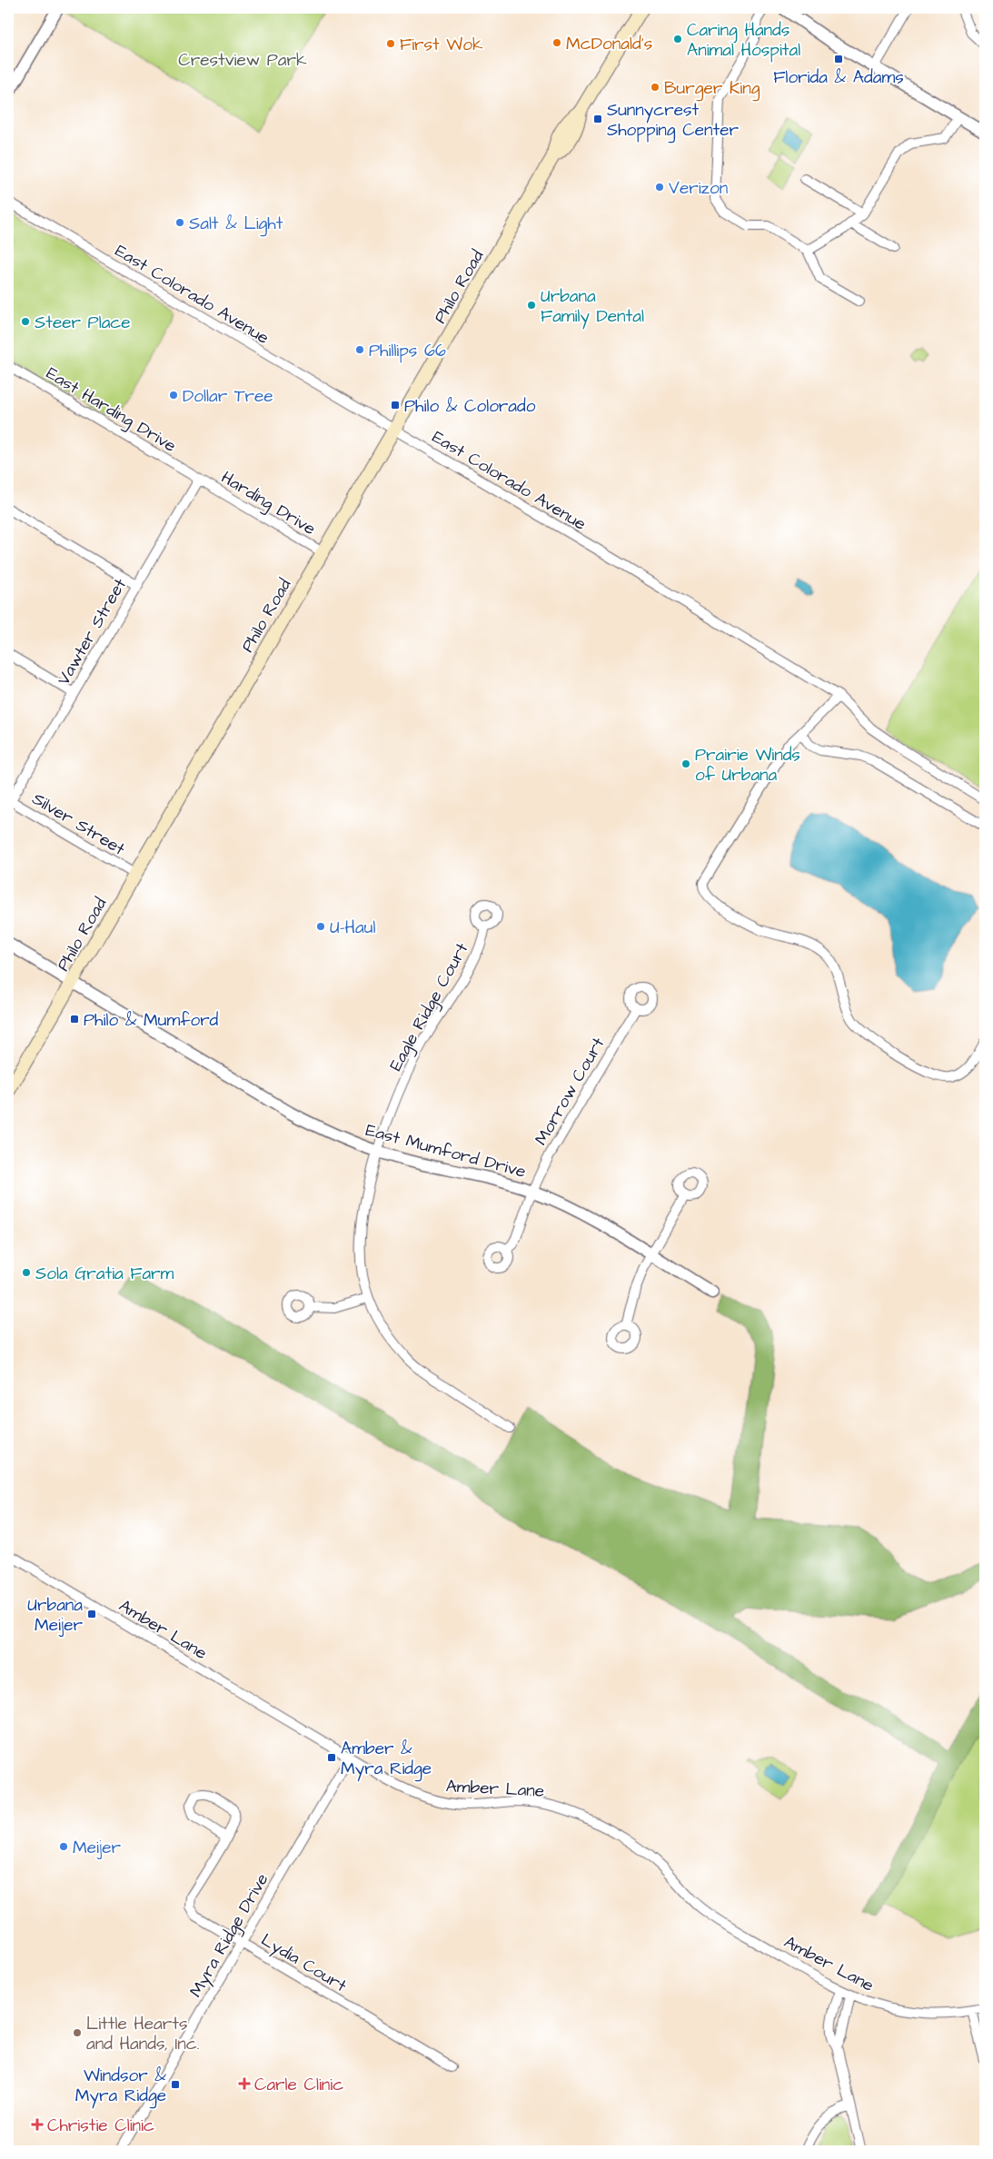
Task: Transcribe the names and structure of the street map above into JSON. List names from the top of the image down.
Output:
{
  "streets": {
    "main road": ["Philo Road"],
    "street": [
      "East Colorado Avenue",
      "East Harding Drive",
      "Harding Drive",
      "Vawter Street",
      "Silver Street",
      "Eagle Ridge Court",
      "Morrow Court",
      "East Mumford Drive",
      "Amber Lane",
      "Myra Ridge Drive",
      "Lydia Court"
    ]
  },
  "crossings": [
    ["Philo Road", "East Colorado Avenue"],
    ["Philo Road", "Harding Drive"],
    ["Philo Road", "Silver Street"],
    ["Philo Road", "East Mumford Drive"],
    ["East Harding Drive", "Harding Drive"],
    ["East Harding Drive", "Vawter Street"],
    ["Harding Drive", "Vawter Street"],
    ["Vawter Street", "Silver Street"],
    ["Eagle Ridge Court", "East Mumford Drive"],
    ["Morrow Court", "East Mumford Drive"],
    ["Amber Lane", "Myra Ridge Drive"],
    ["Myra Ridge Drive", "Lydia Court"]
  ],
  "parks": ["Crestview Park"],
  "places": {
    "other": [
      "Caring Hands Animal Hospital",
      "McDonald's",
      "First Wok",
      "Burger King",
      "Verizon",
      "Salt & Light",
      "Urbana Family Dental",
      "Steer Place",
      "Phillips 66",
      "Dollar Tree",
      "Prairie Winds of Urbana",
      "U-Haul",
      "Sola Gratia Farm",
      "Meijer",
      "Little Hearts and Hands, Inc."
    ],
    "transit": [
      "Florida & Adams",
      "Sunnycrest Shopping Center",
      "Philo & Colorado",
      "Philo & Mumford",
      "Urbana Meijer",
      "Amber & Myra Ridge",
      "Windsor & Myra Ridge"
    ],
    "health": ["Carle Clinic", "Christie Clinic"]
  }
}
